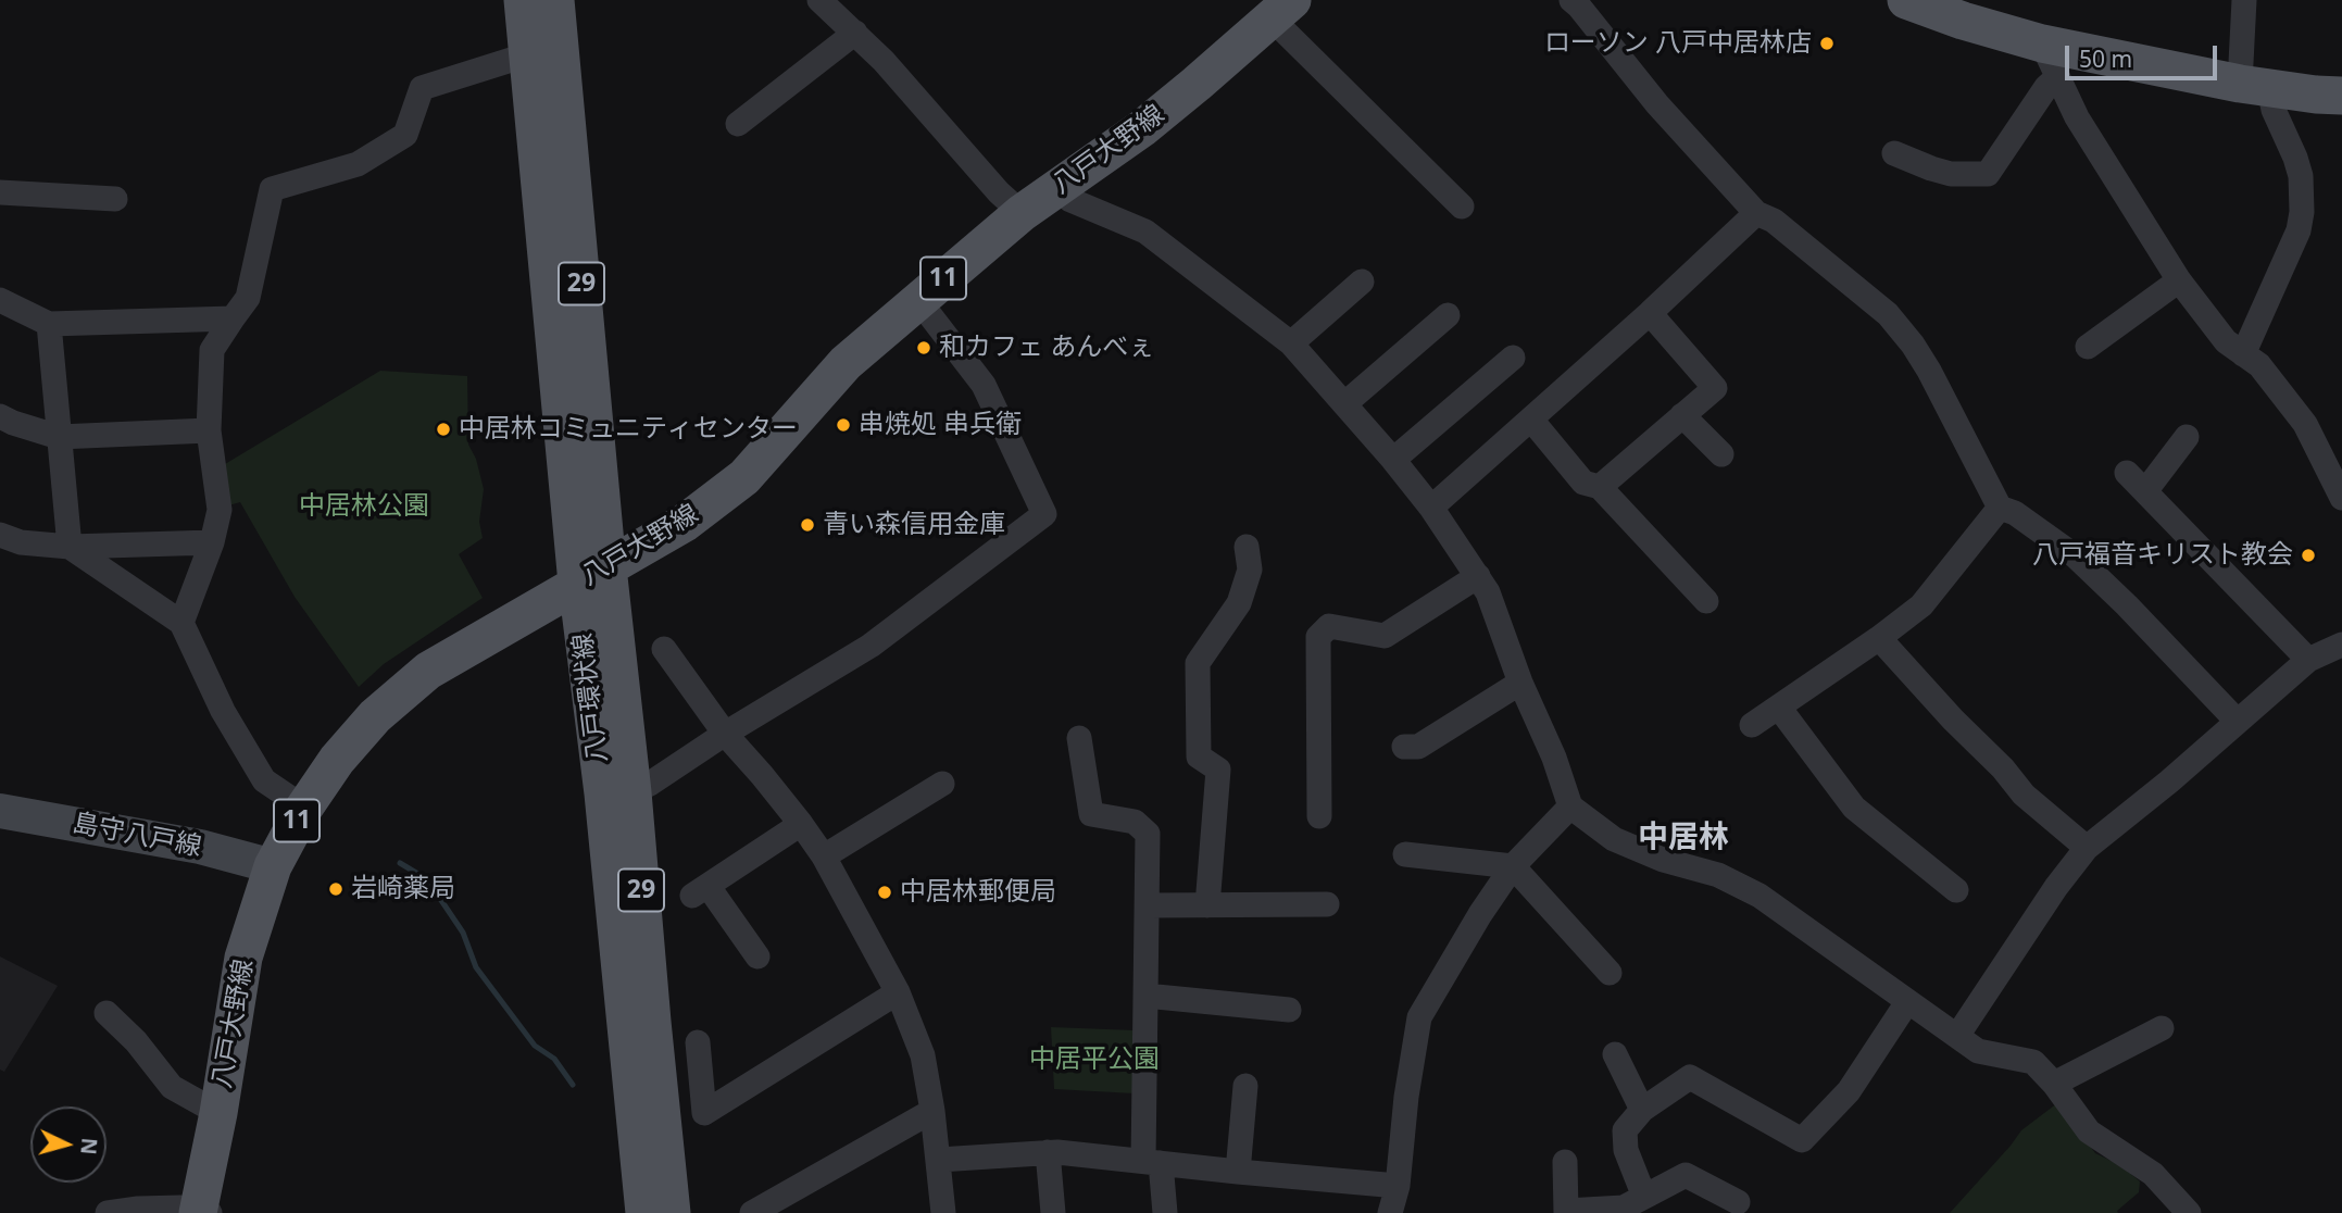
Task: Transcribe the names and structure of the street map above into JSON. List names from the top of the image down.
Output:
{
  "streets": {
    "main road": [
      "八戸大野線",
      "11",
      "29",
      "八戸環状線",
      "島守八戸線"
    ]
  },
  "crossings": [
    ["八戸大野線", "八戸環状線"],
    ["八戸大野線", "島守八戸線"]
  ],
  "districts": ["中居林"],
  "parks": ["中居林公園", "中居平公園"],
  "places": [
    "ローソン 八戸中居林店",
    "和カフェ あんべぇ",
    "串焼処 串兵衛",
    "中居林コミュニティセンター",
    "青い森信用金庫",
    "八戸福音キリスト教会",
    "岩崎薬局",
    "中居林郵便局"
  ],
  "scale_bar": "50 m",
  "north": "right"
}
